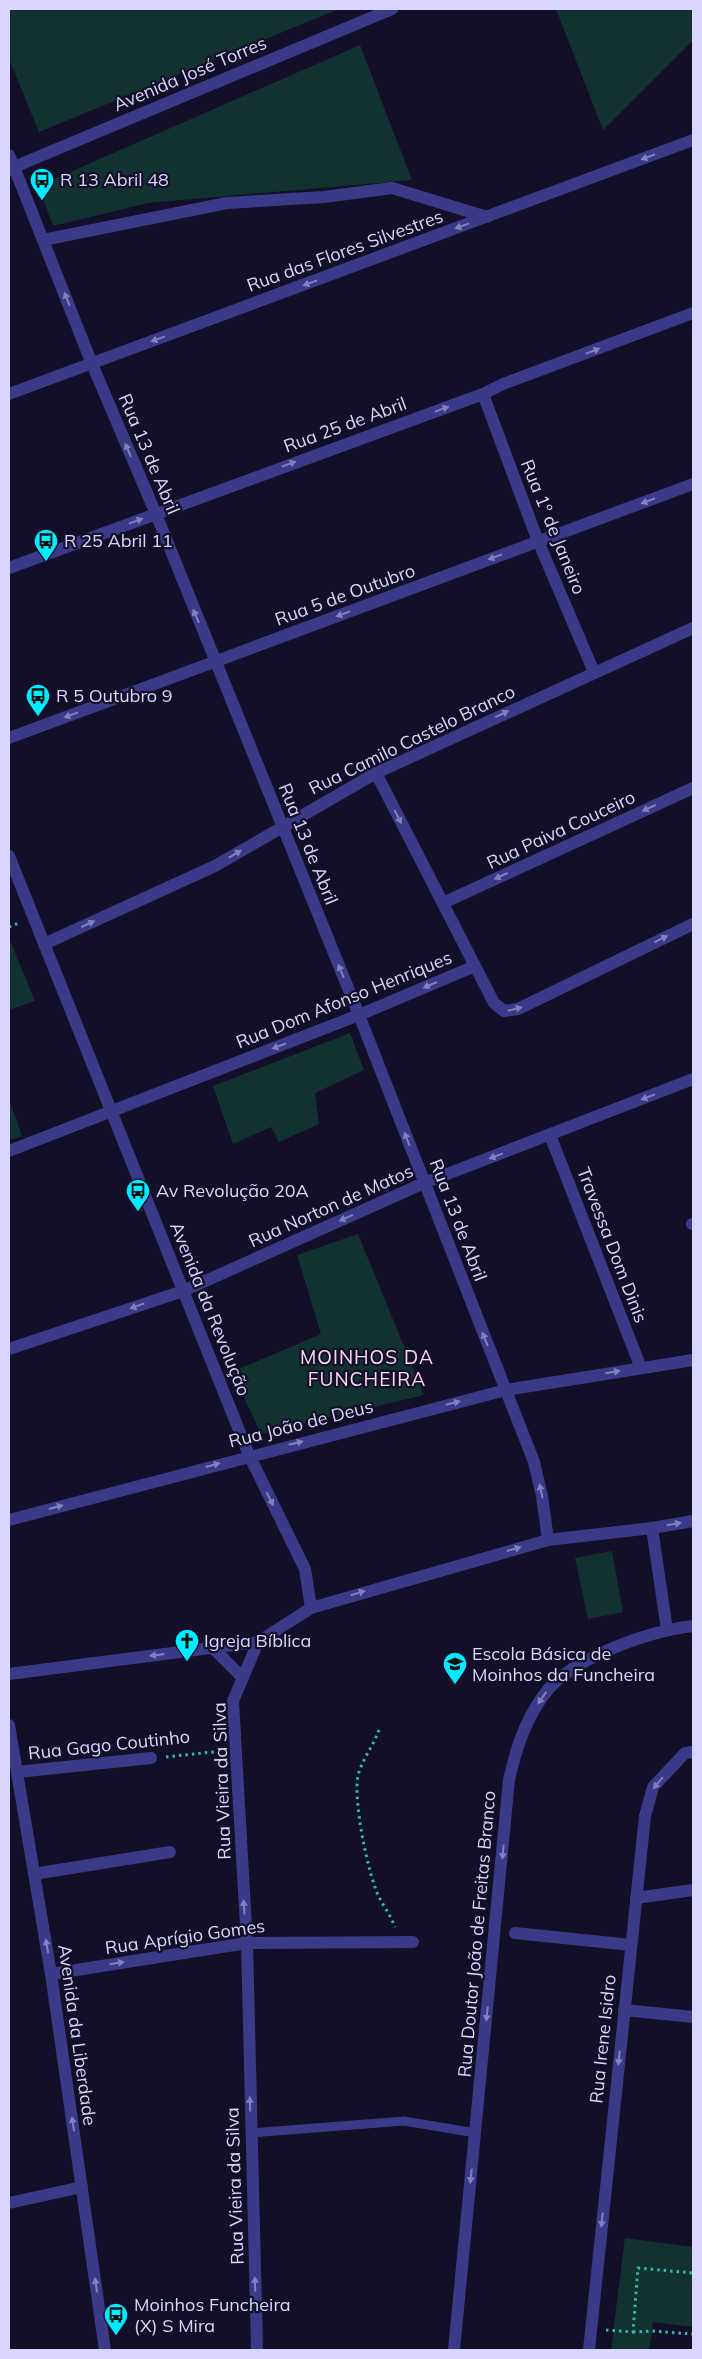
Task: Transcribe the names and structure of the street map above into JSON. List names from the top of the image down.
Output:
{
  "streets": {
    "street": [
      "Avenida José Torres",
      "Rua das Flores Silvestres",
      "Rua 25 de Abril",
      "Rua 13 de Abril",
      "Rua 1º de Janeiro",
      "Rua 5 de Outubro",
      "Rua Camilo Castelo Branco",
      "Rua Paiva Couceiro",
      "Rua Dom Afonso Henriques",
      "Rua Norton de Matos",
      "Travessa Dom Dinis",
      "Avenida da Revolução",
      "Rua João de Deus",
      "Rua Gago Coutinho",
      "Rua Vieira da Silva",
      "Rua Doutor João de Freitas Branco",
      "Rua Aprígio Gomes",
      "Avenida da Liberdade",
      "Rua Irene Isidro"
    ]
  },
  "crossings": [
    ["Avenida José Torres", "Rua 13 de Abril"],
    ["Rua das Flores Silvestres", "Rua 13 de Abril"],
    ["Rua 25 de Abril", "Rua 13 de Abril"],
    ["Rua 25 de Abril", "Rua 1º de Janeiro"],
    ["Rua 13 de Abril", "Rua 5 de Outubro"],
    ["Rua 13 de Abril", "Rua Camilo Castelo Branco"],
    ["Rua 13 de Abril", "Rua Dom Afonso Henriques"],
    ["Rua 13 de Abril", "Rua Norton de Matos"],
    ["Rua 13 de Abril", "Rua João de Deus"],
    ["Rua 1º de Janeiro", "Rua 5 de Outubro"],
    ["Rua 1º de Janeiro", "Rua Camilo Castelo Branco"],
    ["Rua Camilo Castelo Branco", "Avenida da Revolução"],
    ["Rua Dom Afonso Henriques", "Avenida da Revolução"],
    ["Rua Norton de Matos", "Travessa Dom Dinis"],
    ["Rua Norton de Matos", "Avenida da Revolução"],
    ["Travessa Dom Dinis", "Rua João de Deus"],
    ["Avenida da Revolução", "Rua João de Deus"],
    ["Rua Gago Coutinho", "Rua Vieira da Silva"],
    ["Rua Gago Coutinho", "Avenida da Liberdade"],
    ["Rua Vieira da Silva", "Rua Aprígio Gomes"],
    ["Rua Aprígio Gomes", "Avenida da Liberdade"]
  ],
  "one_way": [
    "Rua 25 de Abril",
    "Rua 13 de Abril",
    "Rua 5 de Outubro",
    "Rua Camilo Castelo Branco",
    "Rua Paiva Couceiro",
    "Rua Norton de Matos",
    "Rua João de Deus",
    "Rua Vieira da Silva",
    "Rua Doutor João de Freitas Branco",
    "Avenida da Liberdade",
    "Rua Irene Isidro"
  ],
  "districts": ["MOINHOS DA FUNCHEIRA"],
  "places": {
    "bus stop": [
      "R 13 Abril 48",
      "R 25 Abril 11",
      "R 5 Outubro 9",
      "Av Revolução 20A",
      "Moinhos Funcheira (X) S Mira"
    ],
    "church": ["Igreja Bíblica"],
    "school or university": ["Escola Básica de Moinhos da Funcheira"]
  }
}
